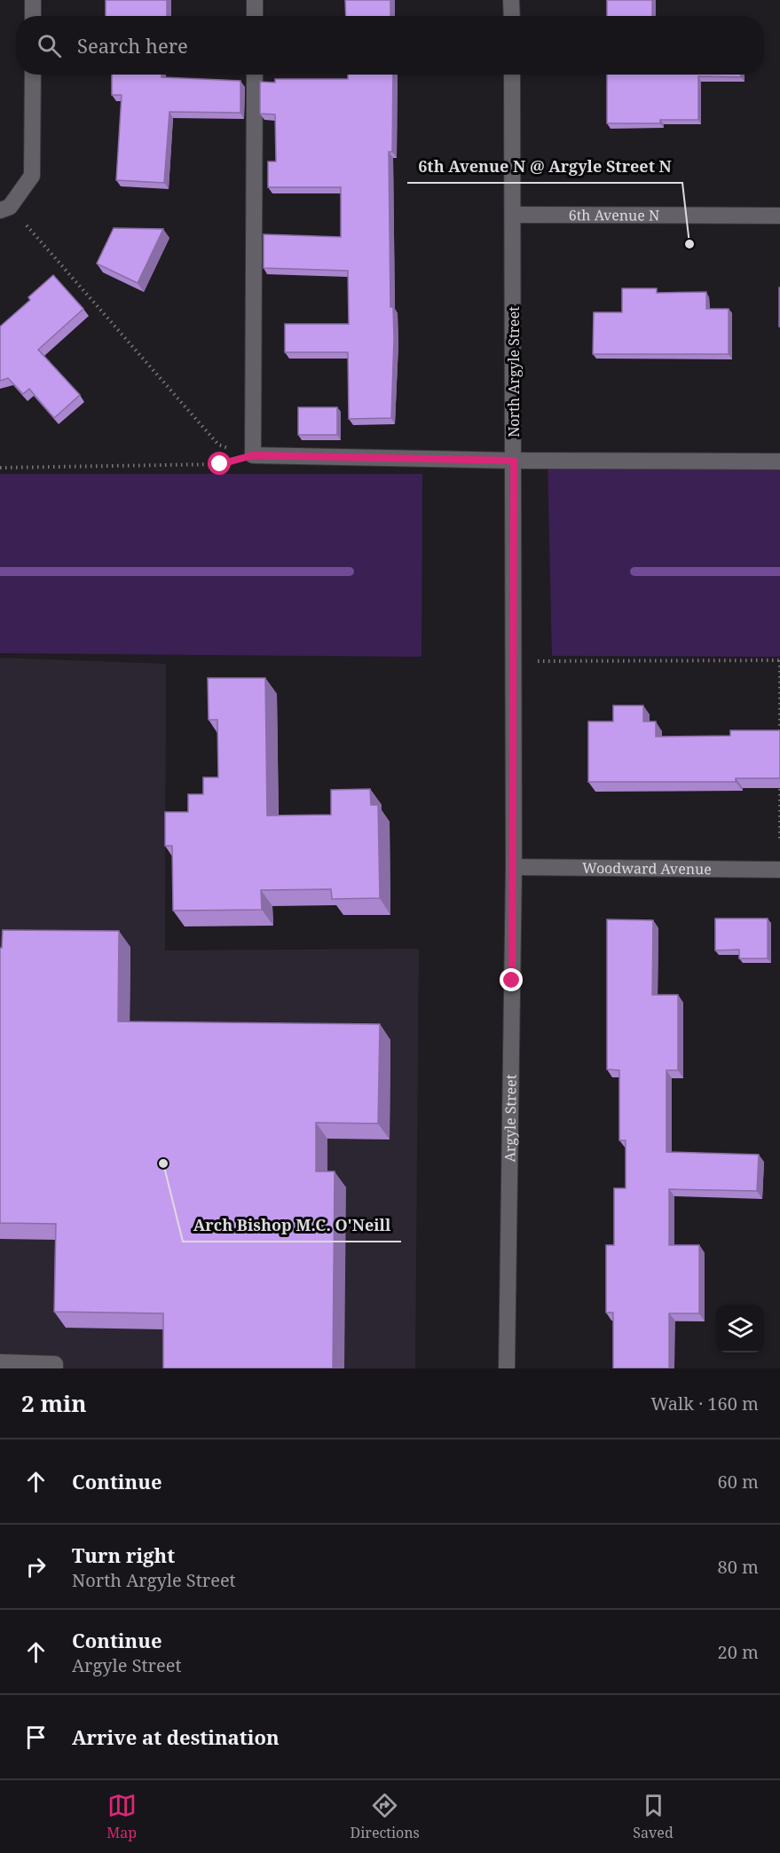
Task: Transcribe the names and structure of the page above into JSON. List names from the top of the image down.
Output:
{
  "streets": {
    "street": [
      "6th Avenue N",
      "North Argyle Street",
      "Woodward Avenue",
      "Argyle Street"
    ]
  },
  "crossings": [
    ["6th Avenue N", "North Argyle Street"],
    ["North Argyle Street", "Woodward Avenue"],
    ["North Argyle Street", "Argyle Street"],
    ["Woodward Avenue", "Argyle Street"]
  ],
  "places": ["6th Avenue N @ Argyle Street N", "Arch Bishop M.C. O'Neill"],
  "page": {
    "search": "Search here",
    "heading": ["2 min", "Walk · 160 m"],
    "list": [
      ["Continue", "60 m"],
      ["Turn right", "North Argyle Street", "80 m"],
      ["Continue", "Argyle Street", "20 m"],
      "Arrive at destination"
    ],
    "nav": ["Map", "Directions", "Saved"]
  }
}
